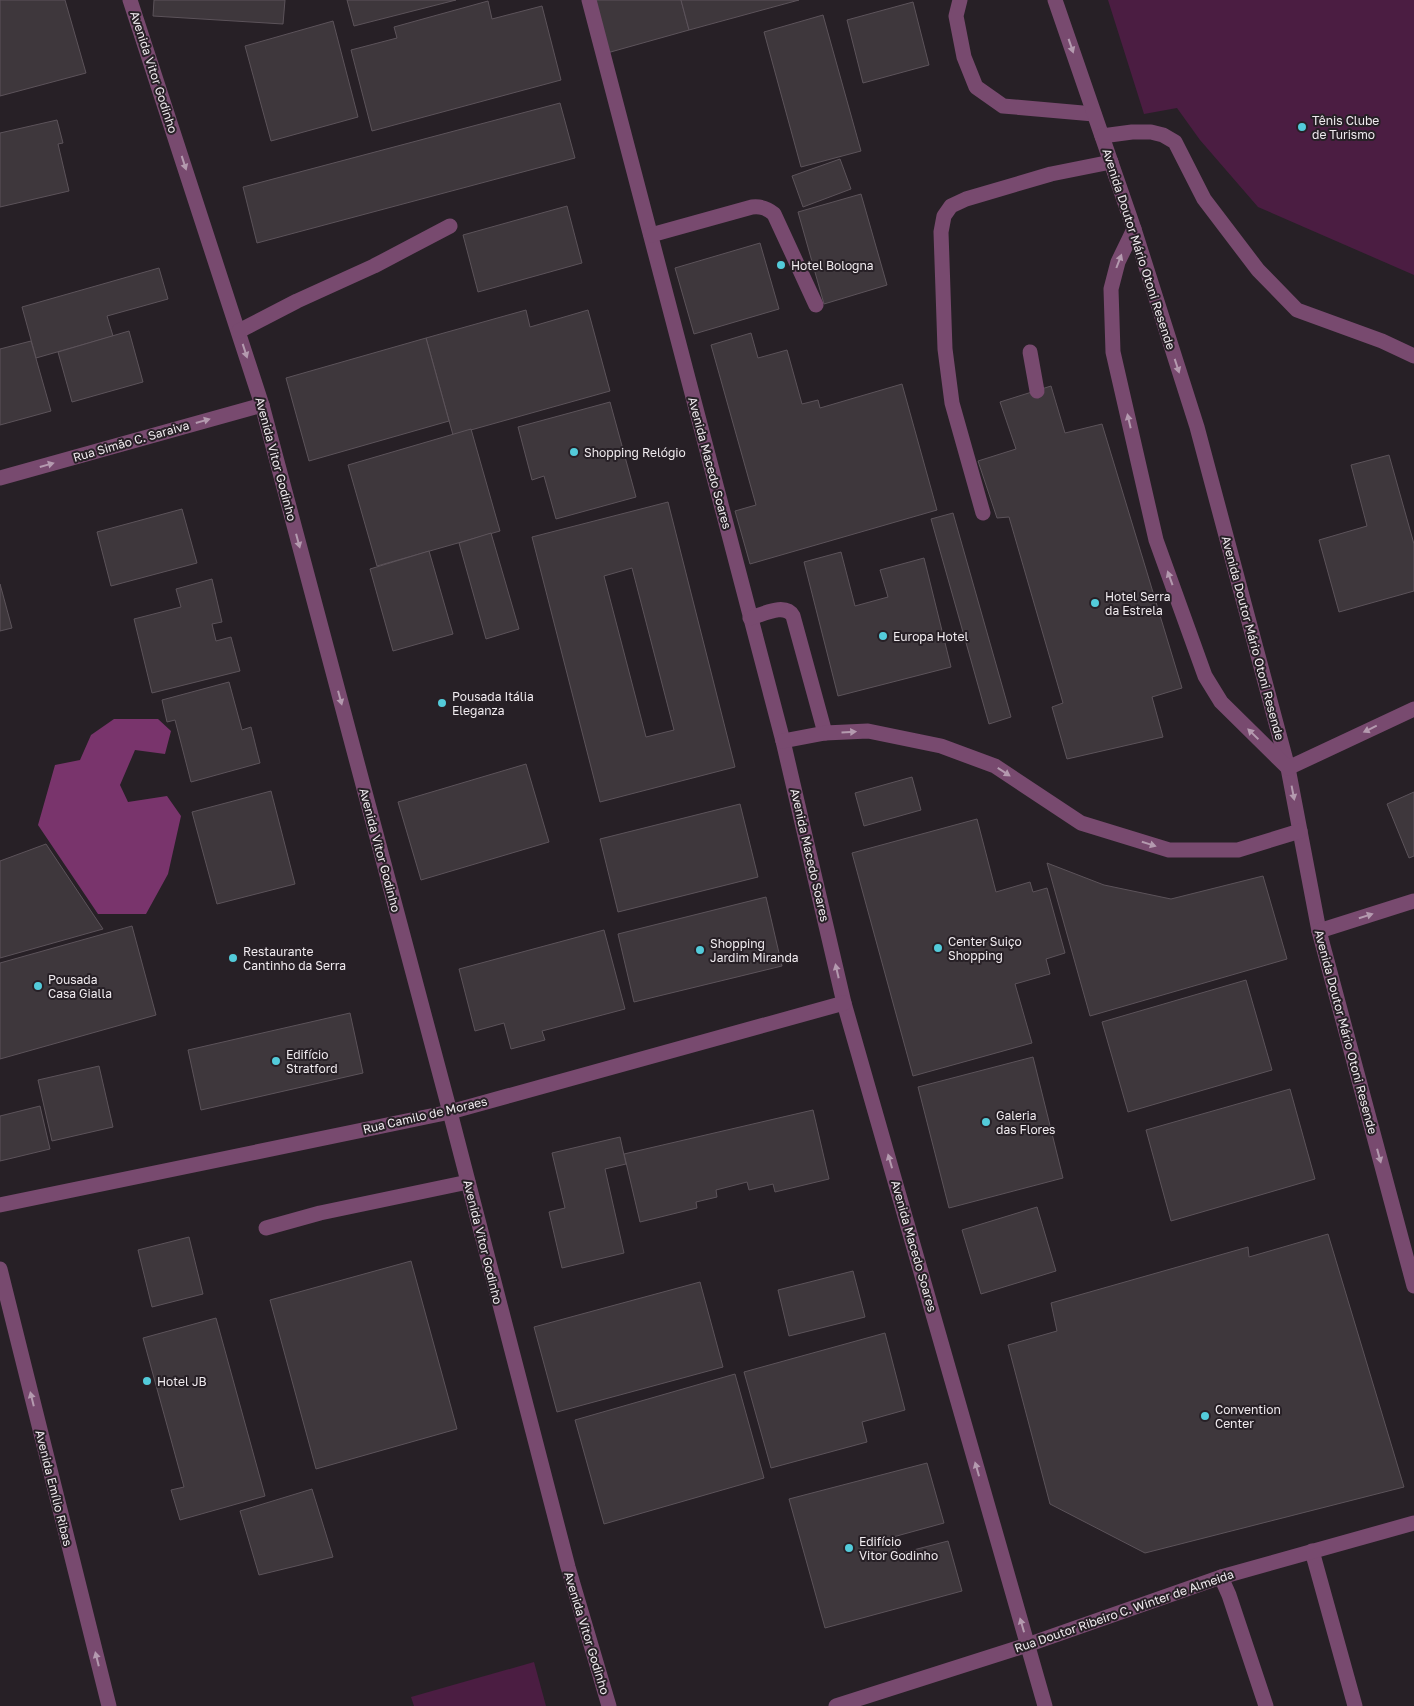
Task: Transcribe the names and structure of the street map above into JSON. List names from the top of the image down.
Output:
{
  "streets": {
    "street": [
      "Avenida Vitor Godinho",
      "Avenida Doutor Mário Otoni Resende",
      "Rua Simão C. Saraiva",
      "Avenida Macedo Soares",
      "Rua Camilo de Moraes",
      "Avenida Emílio Ribas",
      "Rua Doutor Ribeiro C. Winter de Almeida"
    ]
  },
  "crossings": [
    ["Avenida Vitor Godinho", "Rua Simão C. Saraiva"],
    ["Avenida Vitor Godinho", "Rua Camilo de Moraes"],
    ["Avenida Macedo Soares", "Rua Camilo de Moraes"],
    ["Avenida Macedo Soares", "Rua Doutor Ribeiro C. Winter de Almeida"]
  ],
  "one_way": [
    "Avenida Vitor Godinho",
    "Rua Simão C. Saraiva",
    "Avenida Macedo Soares",
    "Avenida Emílio Ribas"
  ],
  "places": [
    "Tênis Clube de Turismo",
    "Hotel Bologna",
    "Shopping Relógio",
    "Hotel Serra da Estrela",
    "Europa Hotel",
    "Pousada Itália Eleganza",
    "Center Suiço Shopping",
    "Shopping Jardim Miranda",
    "Restaurante Cantinho da Serra",
    "Pousada Casa Gialla",
    "Edifício Stratford",
    "Galeria das Flores",
    "Hotel JB",
    "Convention Center",
    "Edifício Vitor Godinho"
  ]
}
